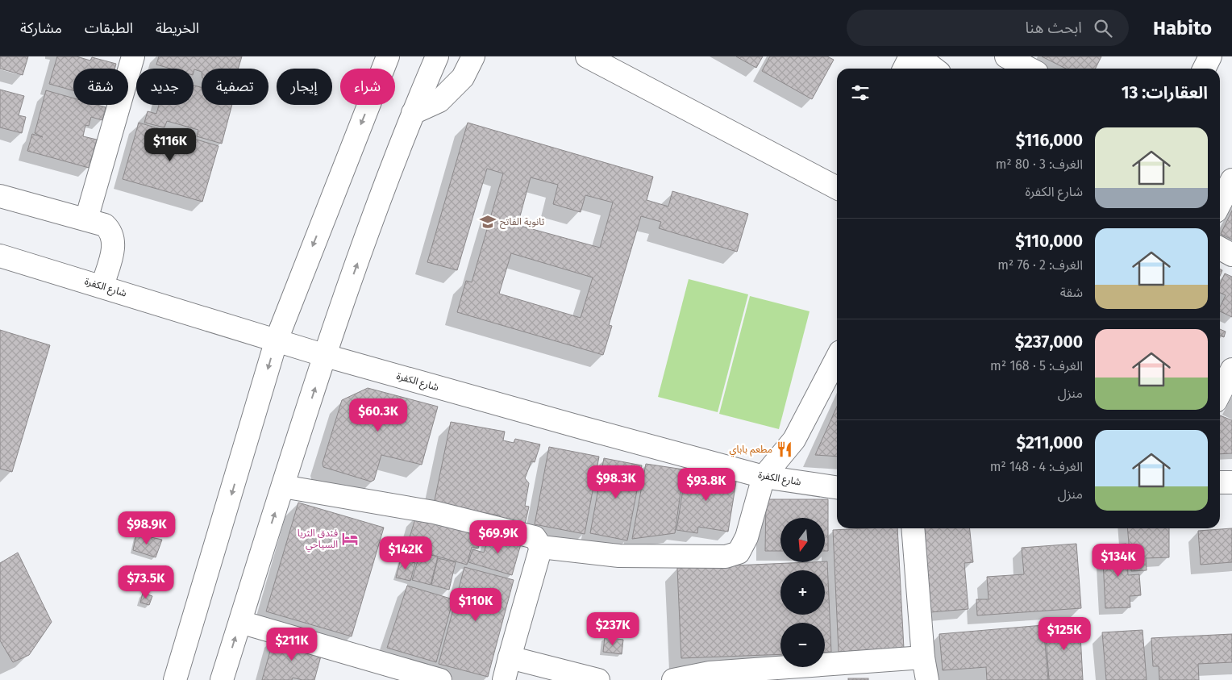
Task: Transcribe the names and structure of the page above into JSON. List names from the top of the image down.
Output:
{
  "streets": {
    "street": ["شارع الكفرة"]
  },
  "places": {
    "school or university": ["ثانوية الفاتح"],
    "restaurant": ["مطعم باباي"],
    "hotel": ["فندق الثريا السياحي"]
  },
  "north": "bottom",
  "page": {
    "header": "Habito",
    "search": "ابحث هنا",
    "nav": ["الخريطة", "الطبقات", "مشاركة"],
    "chip": [
      "شراء",
      "إيجار",
      "تصفية",
      "جديد",
      "شقة"
    ],
    "heading": "العقارات: 13",
    "list": [
      {
        "name": "$116,000",
        "note": "الغرف: 3 · 80 m² · شارع الكفرة"
      },
      {
        "name": "$110,000",
        "note": "الغرف: 2 · 76 m² · شقة"
      },
      {
        "name": "$237,000",
        "note": "الغرف: 5 · 168 m² · منزل"
      },
      {
        "name": "$211,000",
        "note": "الغرف: 4 · 148 m² · منزل"
      }
    ],
    "price": [
      "$116K",
      "$60.3K",
      "$98.3K",
      "$93.8K",
      "$98.9K",
      "$69.9K",
      "$142K",
      "$134K",
      "$73.5K",
      "$110K",
      "$237K",
      "$125K",
      "$211K"
    ],
    "map_buttons": ["+", "−"]
  }
}
